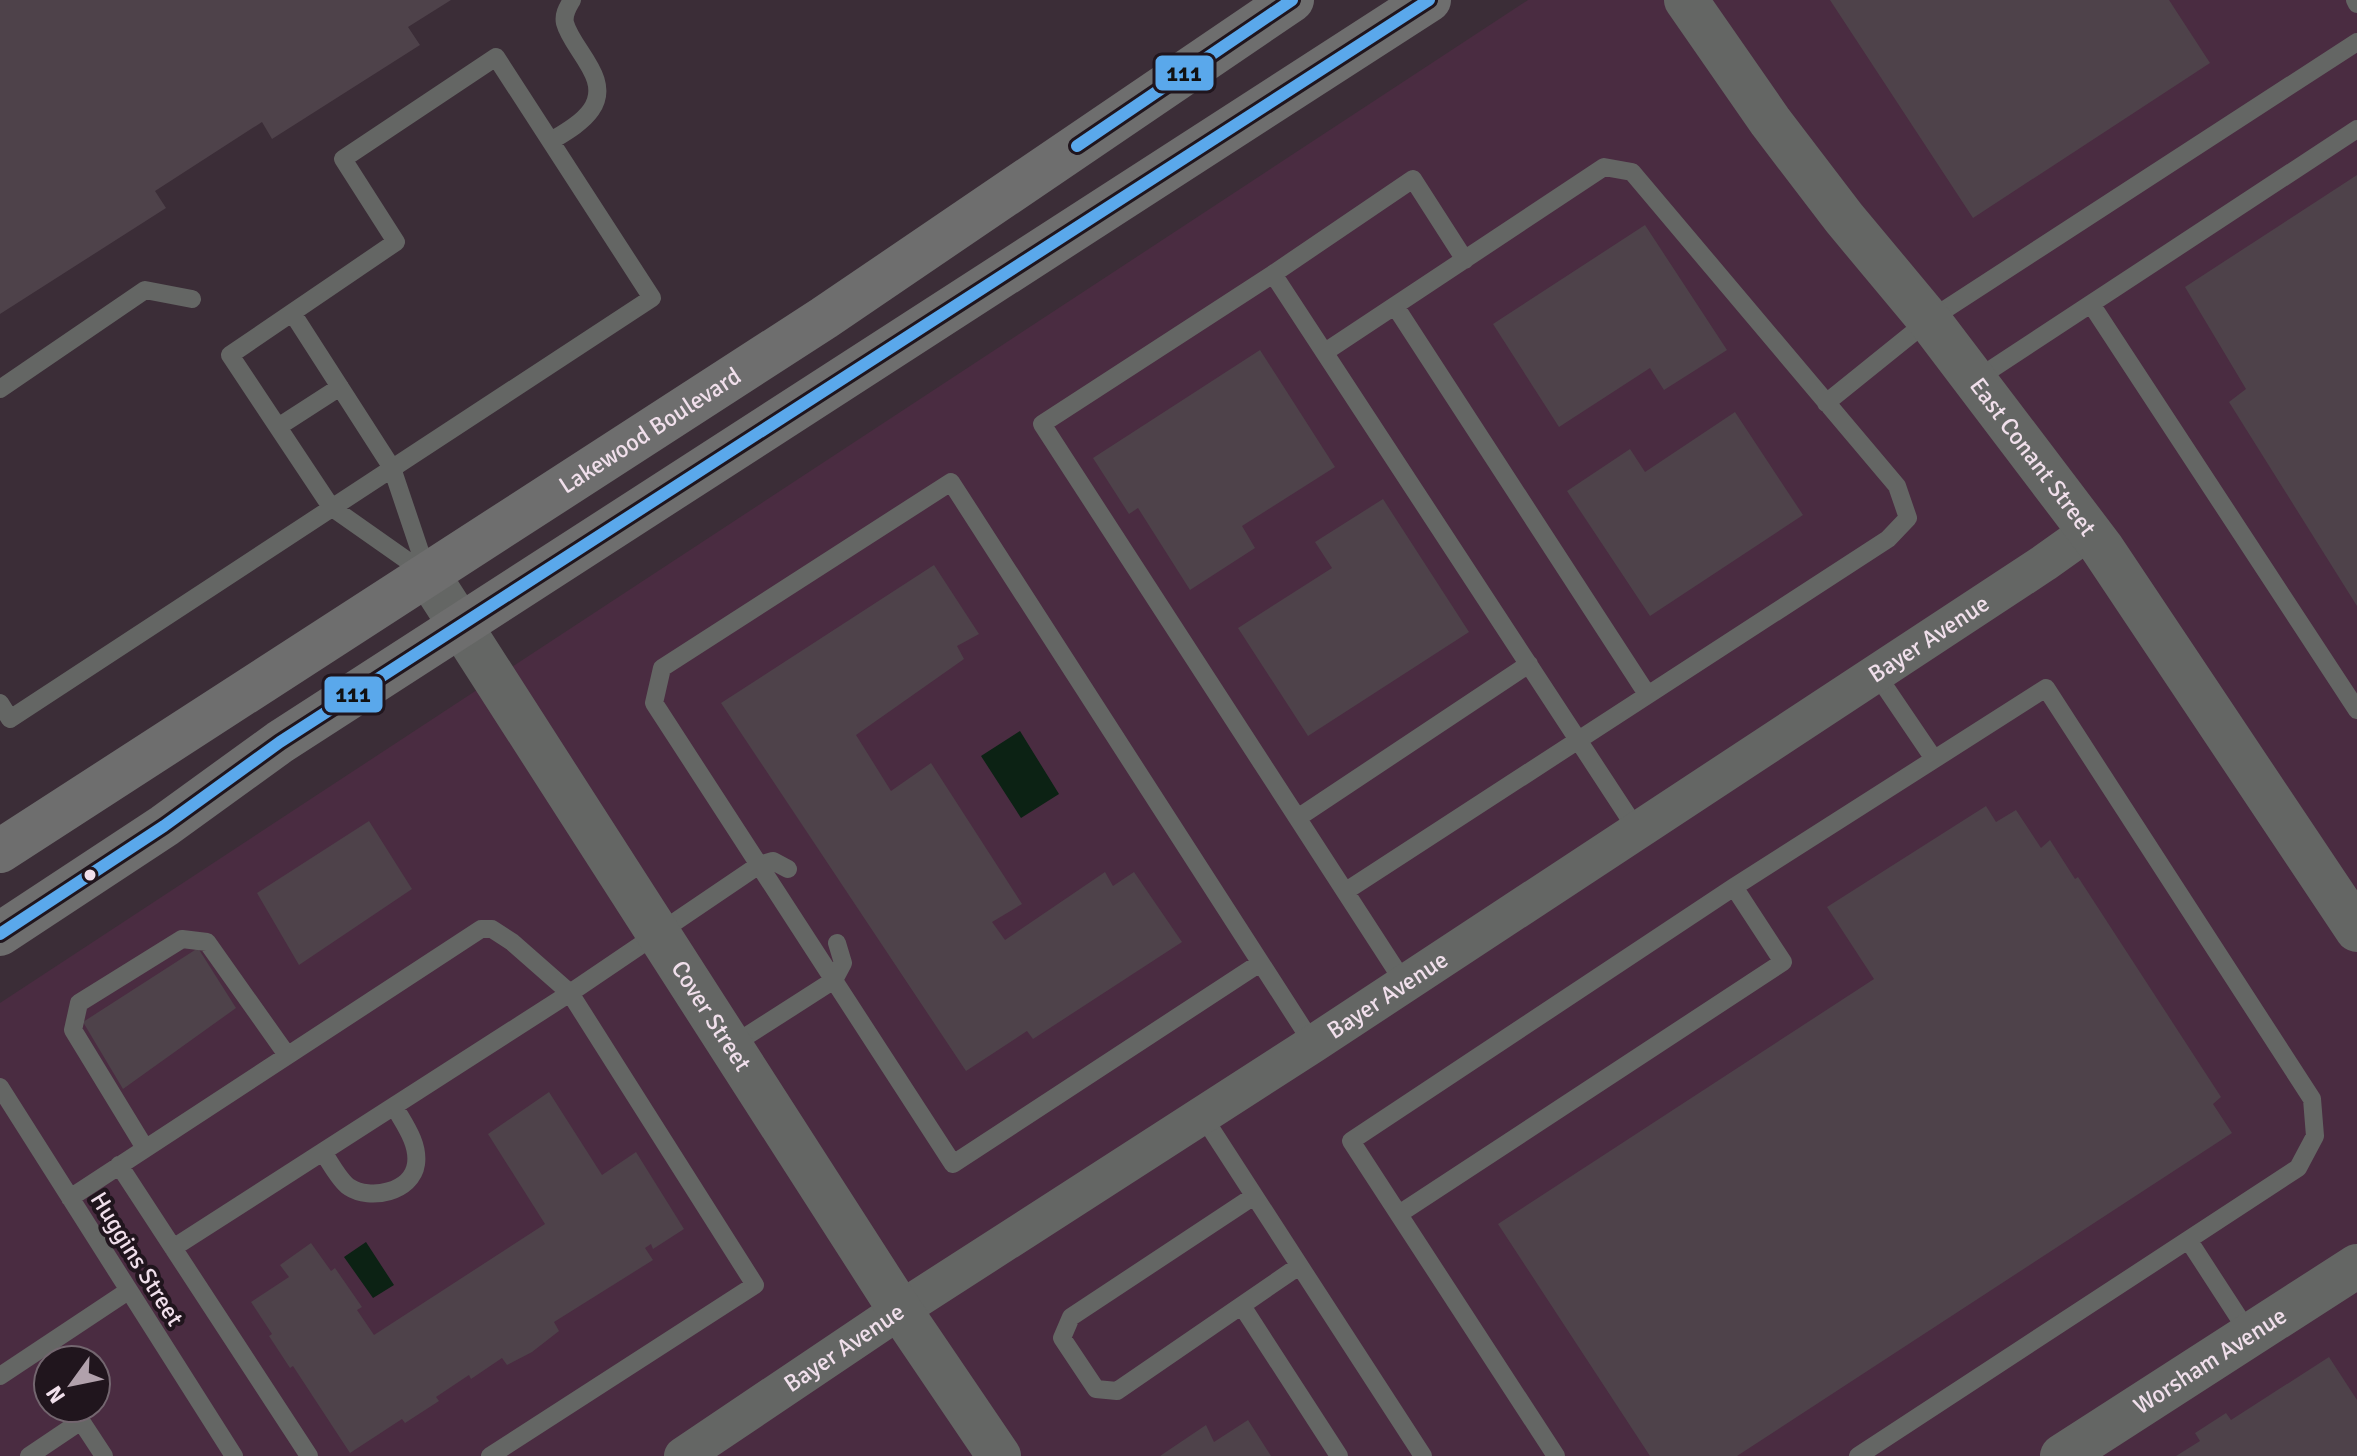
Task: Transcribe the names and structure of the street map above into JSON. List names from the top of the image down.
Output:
{
  "streets": {
    "main road": ["Lakewood Boulevard"],
    "street": [
      "East Conant Street",
      "Bayer Avenue",
      "Cover Street",
      "Worsham Avenue"
    ],
    "lane": ["Huggins Street"]
  },
  "crossings": [
    ["Lakewood Boulevard", "Cover Street"],
    ["East Conant Street", "Bayer Avenue"],
    ["Bayer Avenue", "Cover Street"]
  ],
  "lines": ["transit line 111"],
  "north": "bottom left"
}
